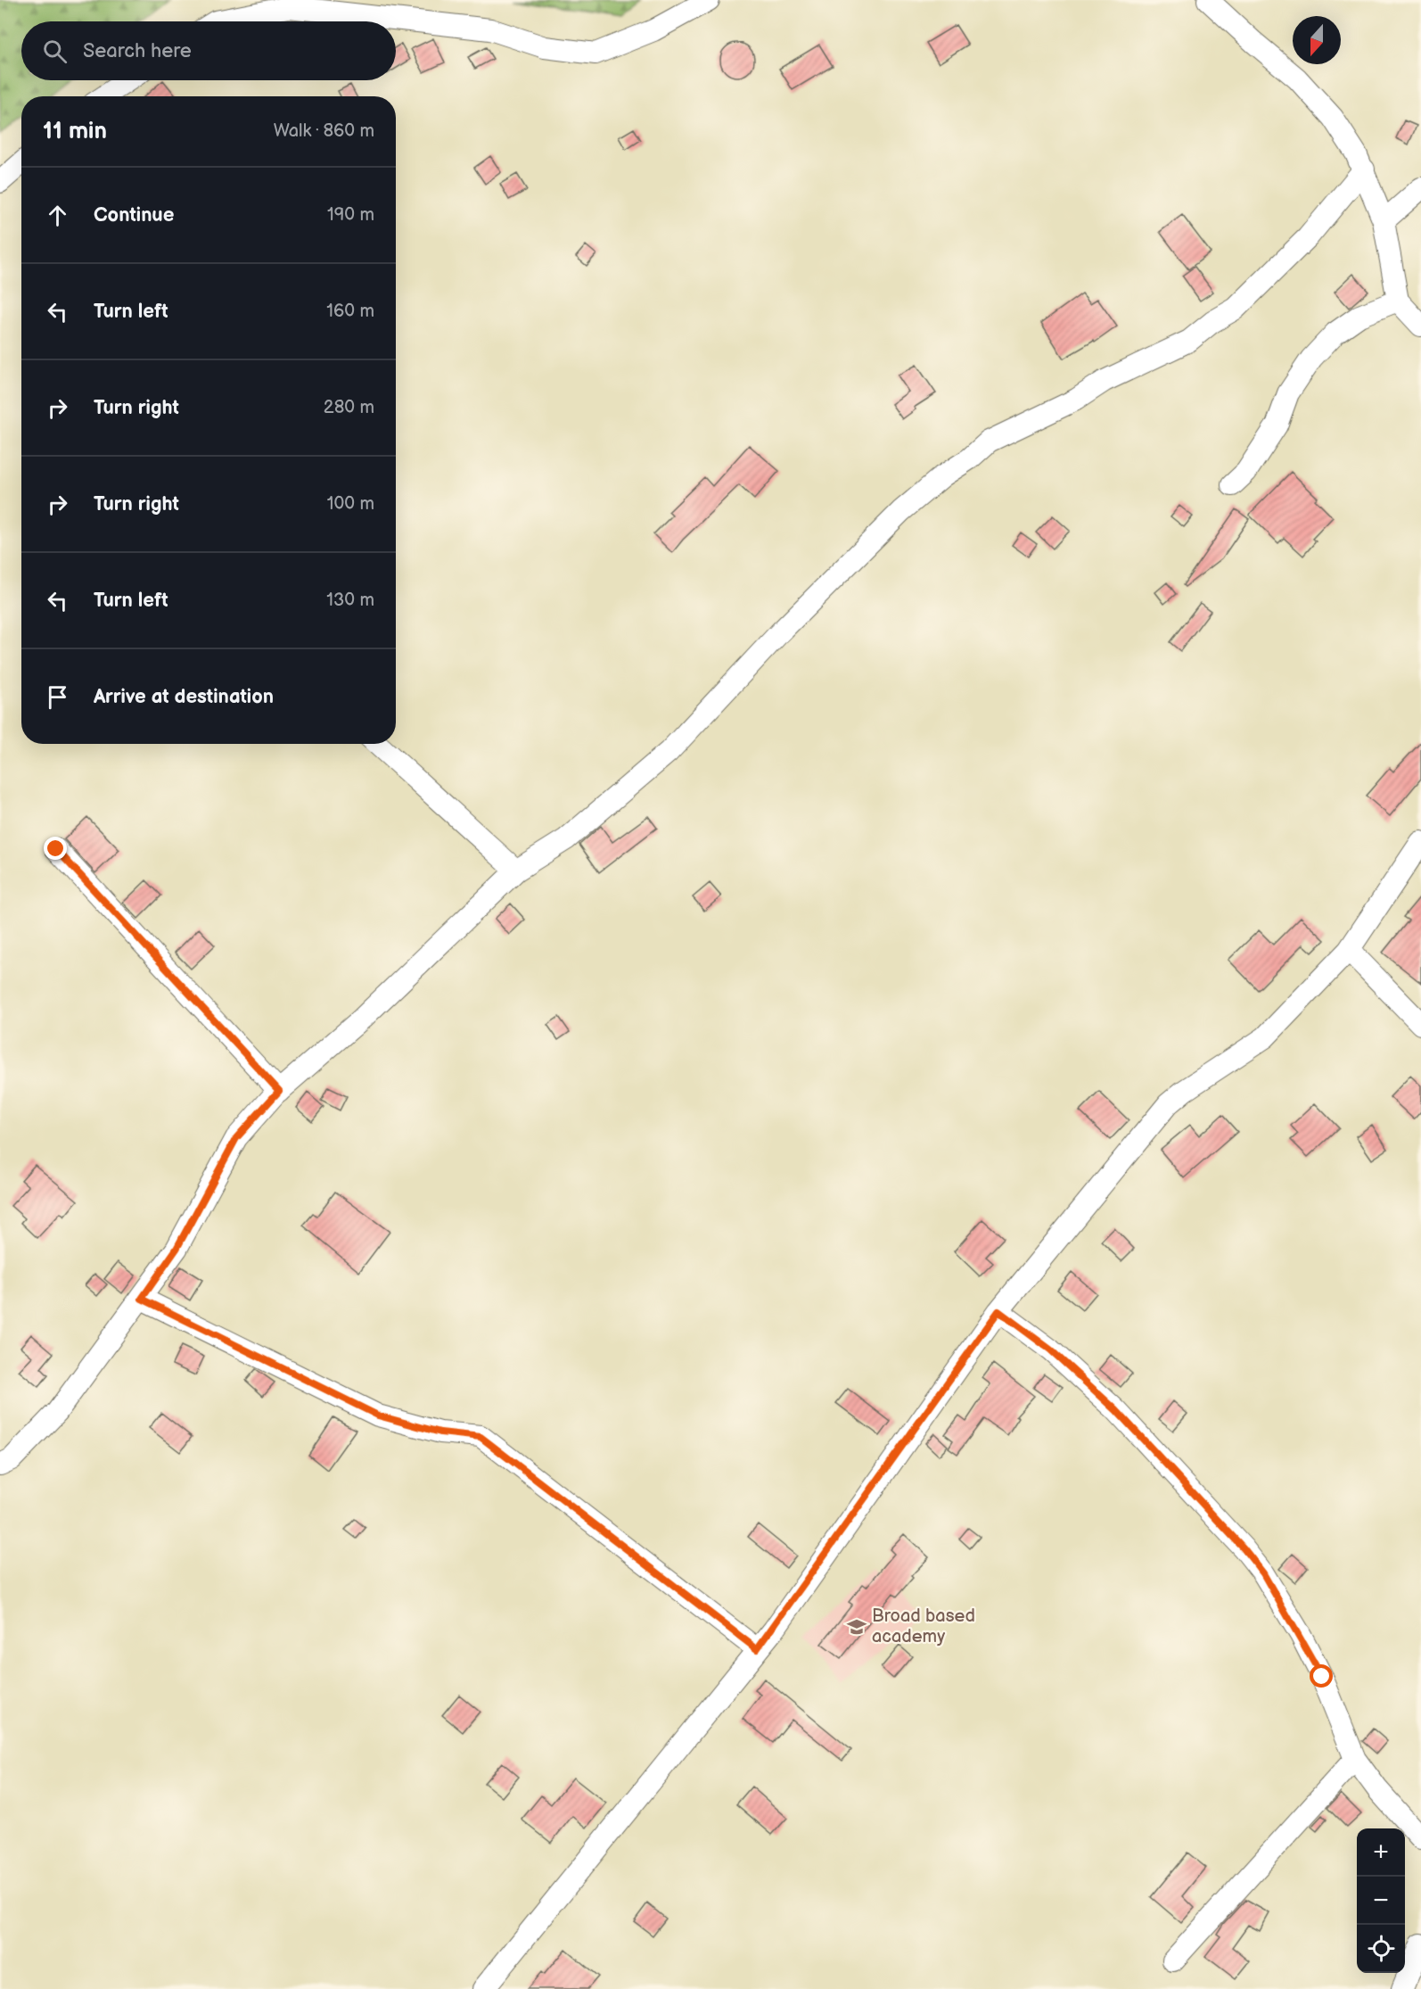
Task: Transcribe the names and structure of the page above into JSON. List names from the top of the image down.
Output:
{
  "places": {
    "school or university": ["Broad based academy"]
  },
  "north": "bottom",
  "page": {
    "search": "Search here",
    "heading": ["11 min", "Walk · 860 m"],
    "list": [
      ["Continue", "190 m"],
      ["Turn left", "160 m"],
      ["Turn right", "280 m"],
      ["Turn right", "100 m"],
      ["Turn left", "130 m"],
      "Arrive at destination"
    ],
    "map_buttons": ["+", "−"]
  }
}
